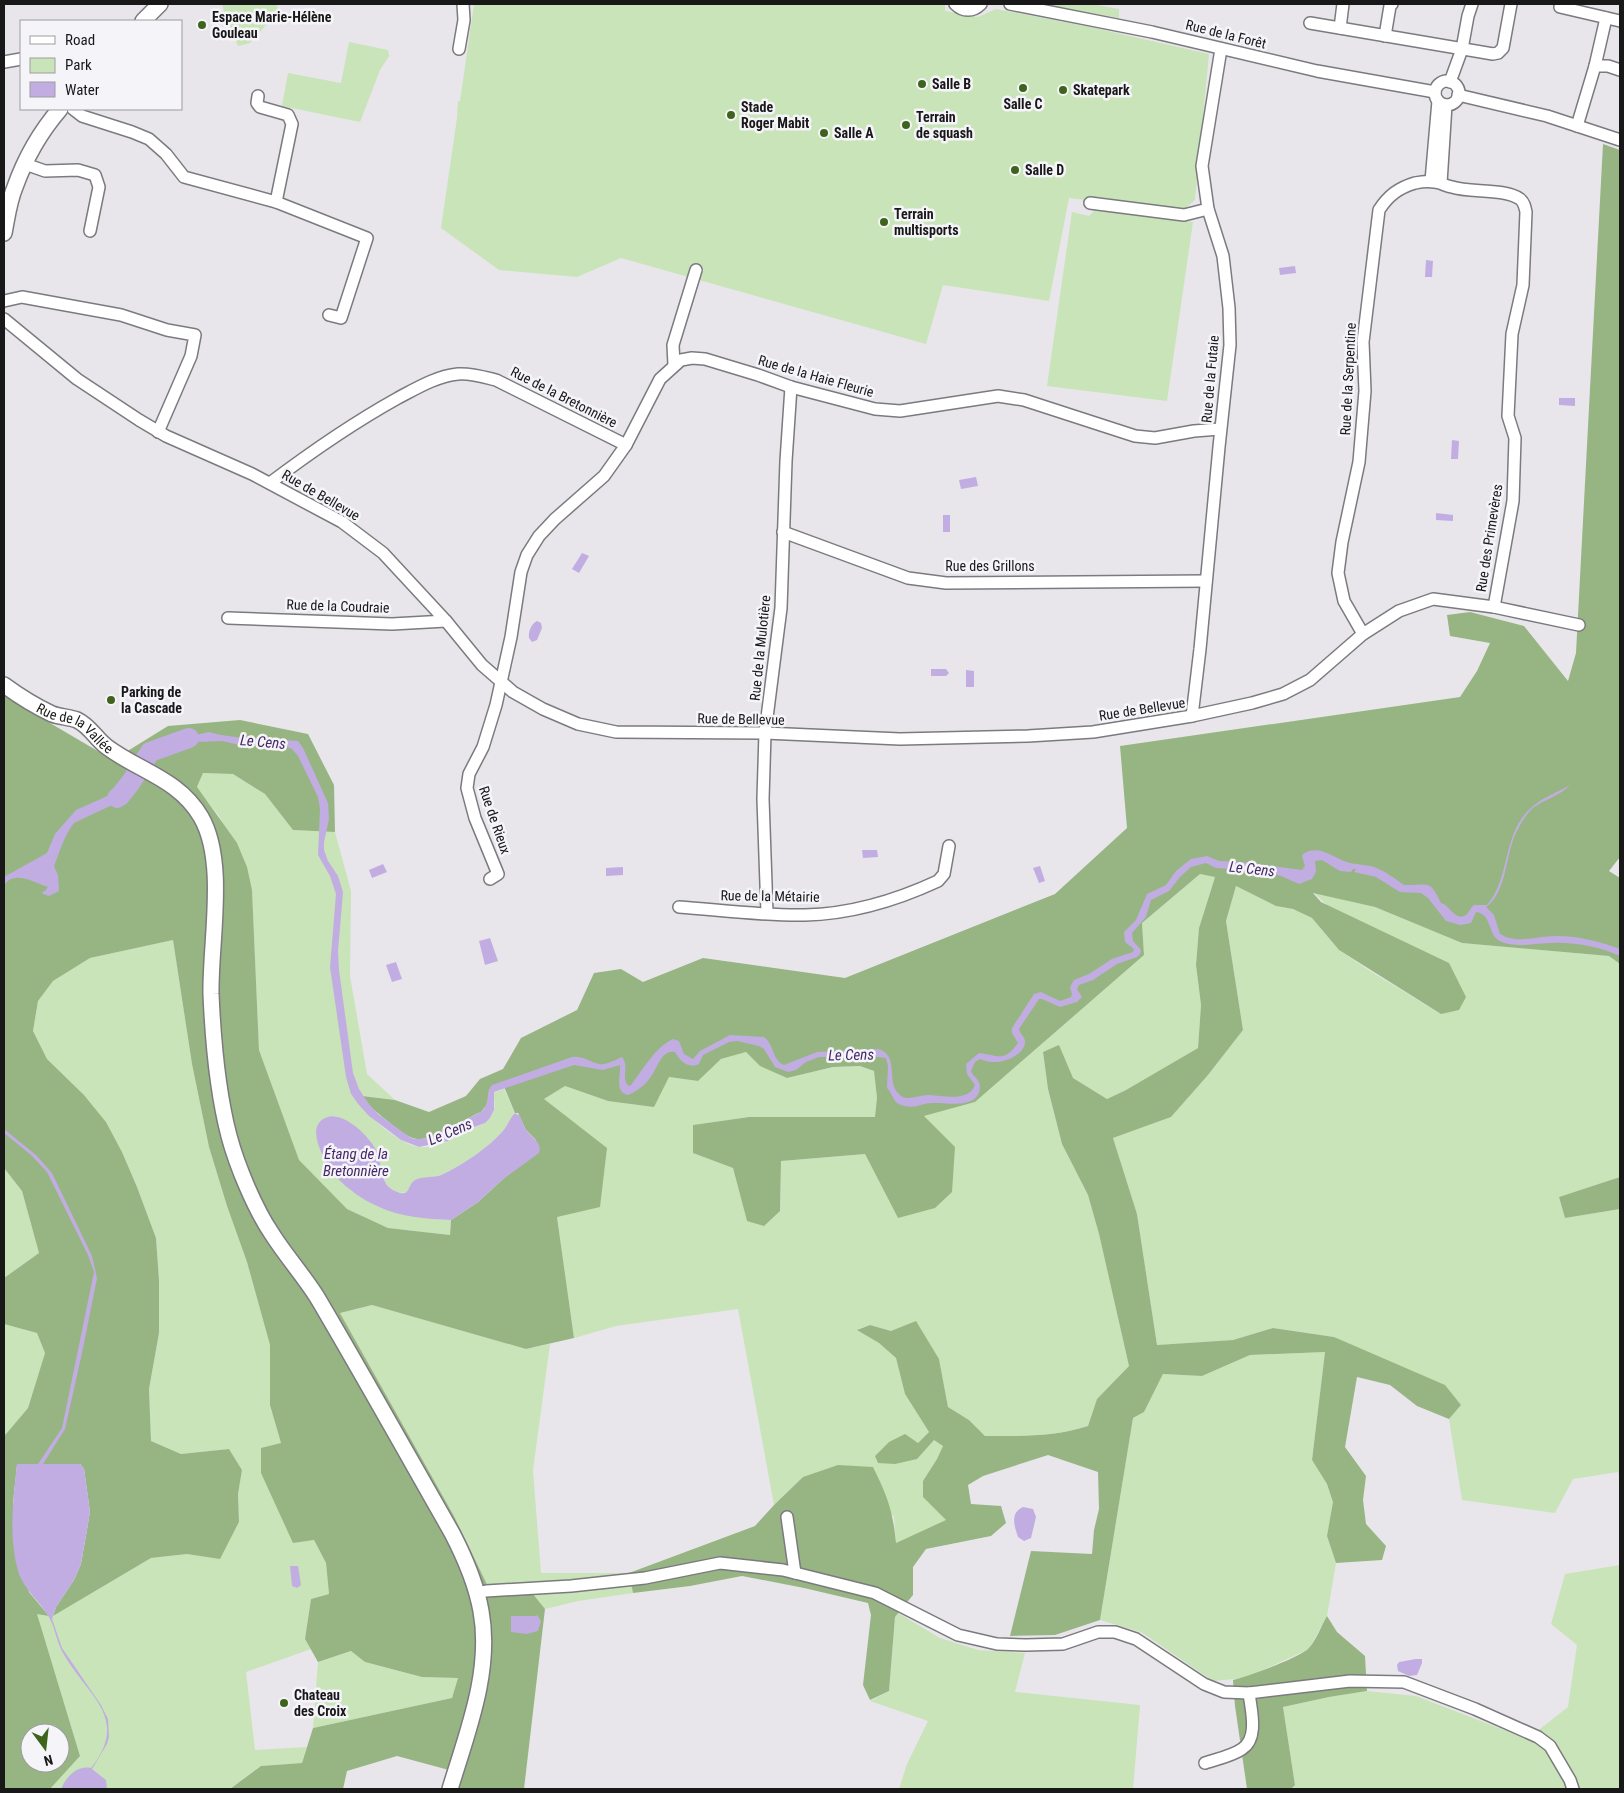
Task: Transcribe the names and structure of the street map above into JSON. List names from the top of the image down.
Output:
{
  "streets": {
    "street": [
      "Rue de la Forêt",
      "Rue de la Haie Fleurie",
      "Rue de la Futaie",
      "Rue de la Serpentine",
      "Rue de la Bretonnière",
      "Rue de Bellevue",
      "Rue des Primevères",
      "Rue des Grillons",
      "Rue de la Coudraie",
      "Rue de la Mulotière",
      "Rue de la Vallée",
      "Rue de Rieux",
      "Rue de la Métairie"
    ]
  },
  "crossings": [
    ["Rue de la Forêt", "Rue de la Futaie"],
    ["Rue de la Haie Fleurie", "Rue de la Futaie"],
    ["Rue de la Haie Fleurie", "Rue de la Mulotière"],
    ["Rue de la Futaie", "Rue de Bellevue"],
    ["Rue de la Futaie", "Rue des Grillons"],
    ["Rue de la Serpentine", "Rue de Bellevue"],
    ["Rue de la Serpentine", "Rue des Primevères"],
    ["Rue de la Bretonnière", "Rue de Bellevue"],
    ["Rue de la Bretonnière", "Rue de Rieux"],
    ["Rue de Bellevue", "Rue des Primevères"],
    ["Rue de Bellevue", "Rue de la Coudraie"],
    ["Rue de Bellevue", "Rue de la Mulotière"],
    ["Rue de Bellevue", "Rue de Rieux"],
    ["Rue des Grillons", "Rue de la Mulotière"],
    ["Rue de la Mulotière", "Rue de la Métairie"]
  ],
  "water": ["Le Cens", "Étang de la Bretonnière"],
  "places": [
    "Espace Marie-Hélène Gouleau",
    "Salle B",
    "Salle C",
    "Skatepark",
    "Stade Roger Mabit",
    "Terrain de squash",
    "Salle A",
    "Salle D",
    "Terrain multisports",
    "Parking de la Cascade",
    "Chateau des Croix"
  ],
  "legend": ["Road", "Park", "Water"],
  "north": "bottom"
}
